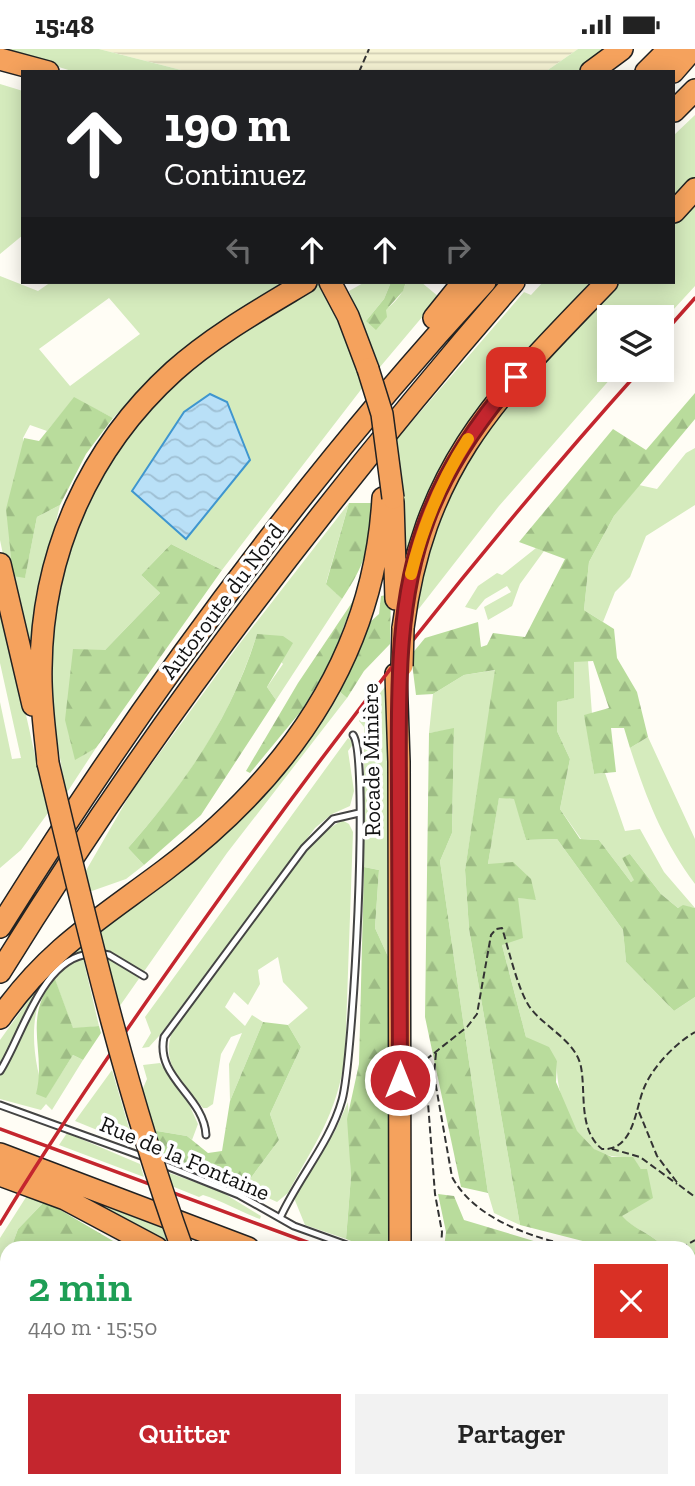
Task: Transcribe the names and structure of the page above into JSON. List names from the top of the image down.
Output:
{
  "streets": {
    "highway": ["Autoroute du Nord", "Rocade Minière"],
    "lane": ["Rue de la Fontaine"]
  },
  "page": {
    "status": "15:48",
    "turn": ["190 m", "Continuez"],
    "heading": ["2 min", "440 m · 15:50"],
    "buttons": ["Quitter", "Partager"]
  }
}
